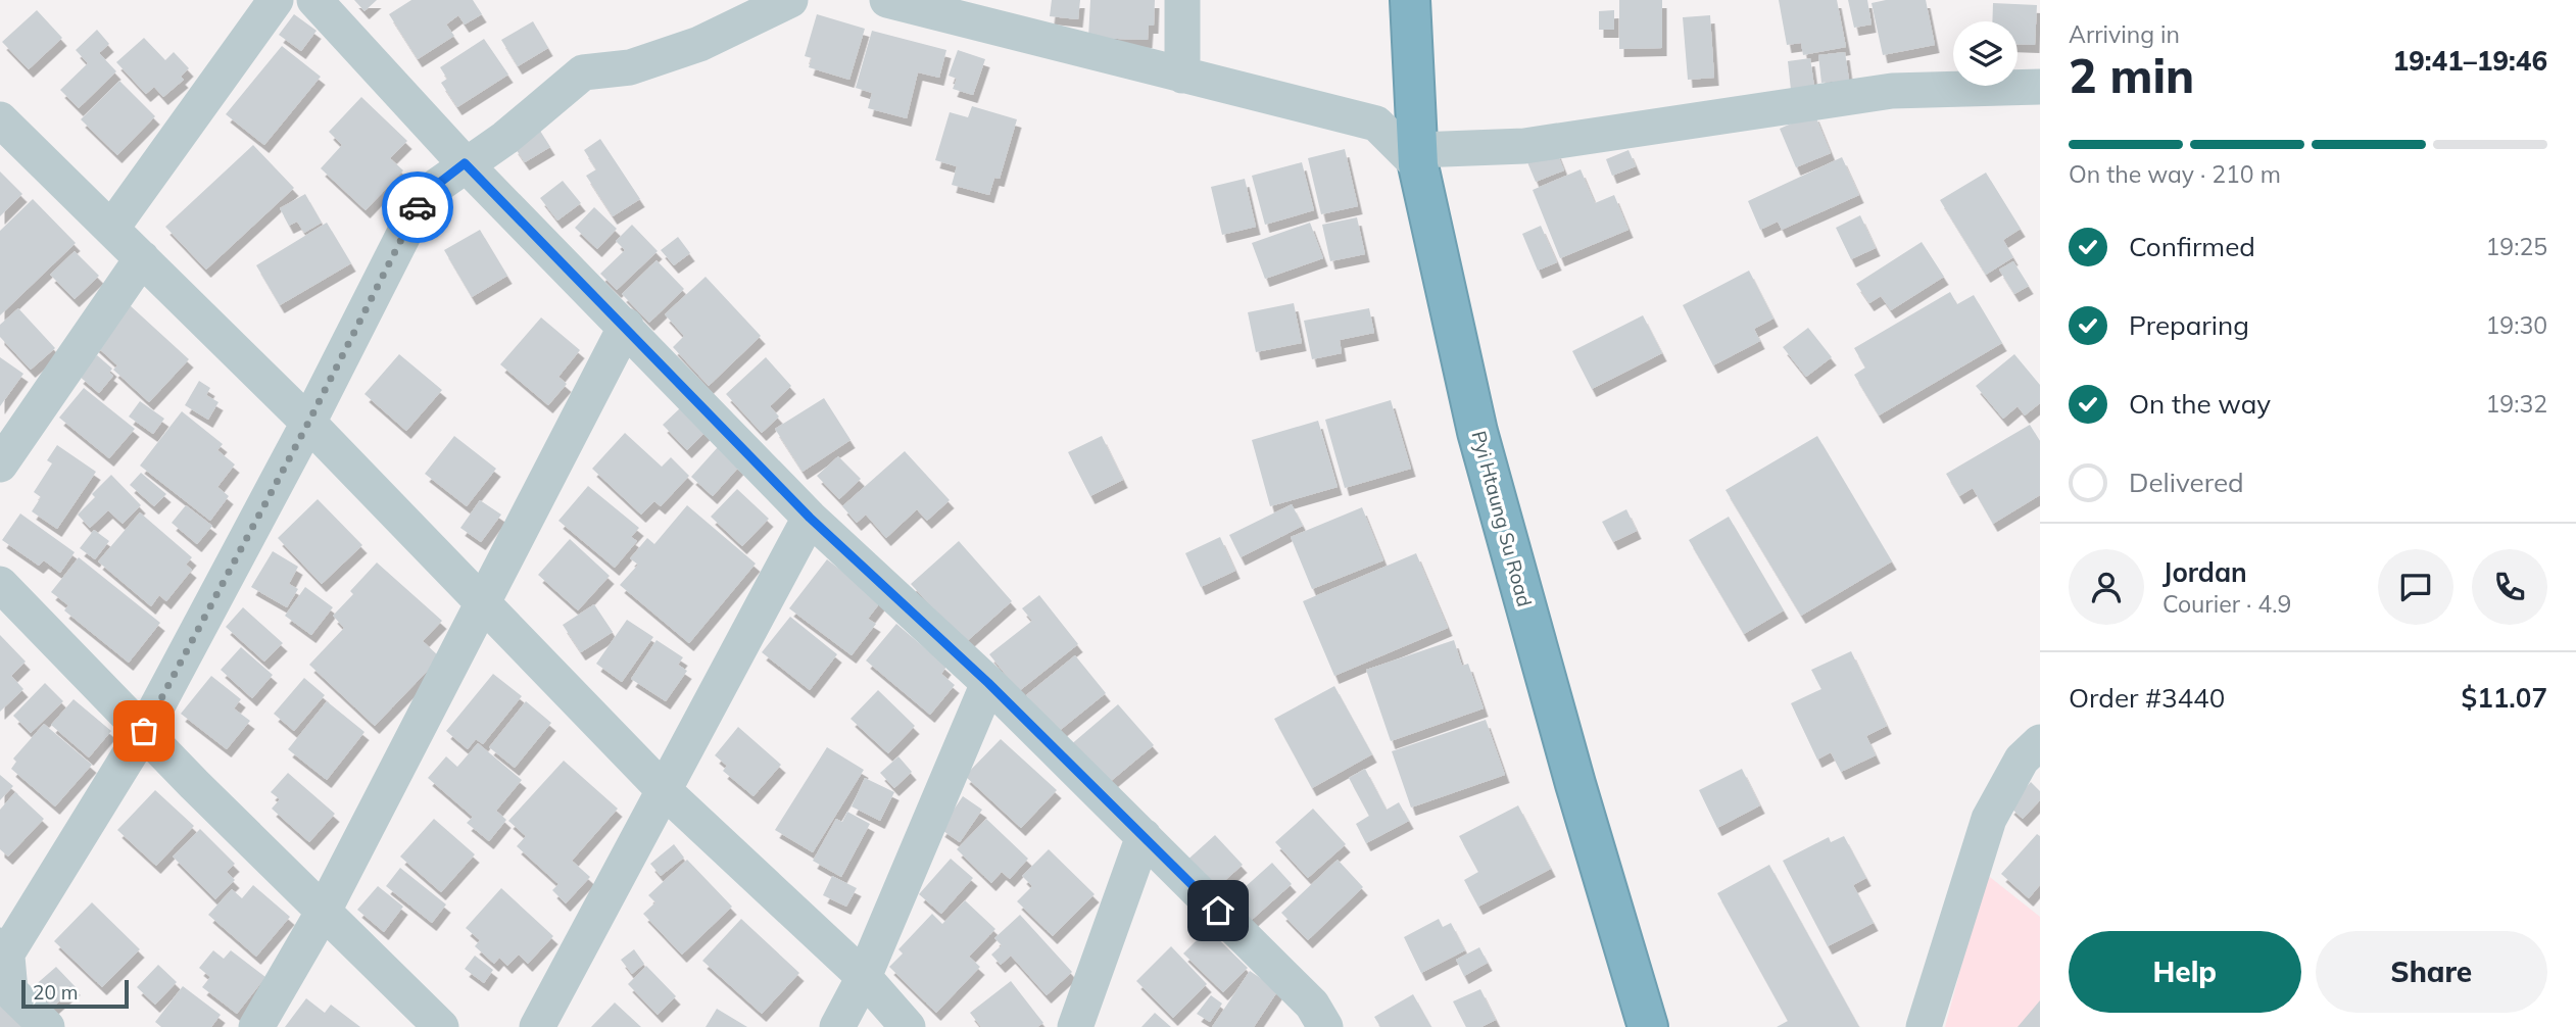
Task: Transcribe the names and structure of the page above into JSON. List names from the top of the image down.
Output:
{
  "streets": {
    "highway": ["Pyi Htaung Su Road"]
  },
  "scale_bar": "20 m",
  "page": {
    "heading": ["2 min", "Arriving in", "19:41–19:46"],
    "panel": [
      "Jordan",
      "Courier · 4.9",
      "Order #3440",
      "$11.07"
    ],
    "bar": "On the way · 210 m",
    "list": [
      ["Confirmed", "19:25"],
      ["Preparing", "19:30"],
      ["On the way", "19:32"],
      "Delivered"
    ],
    "buttons": ["Help", "Share"],
    "scale": "20 m"
  }
}
